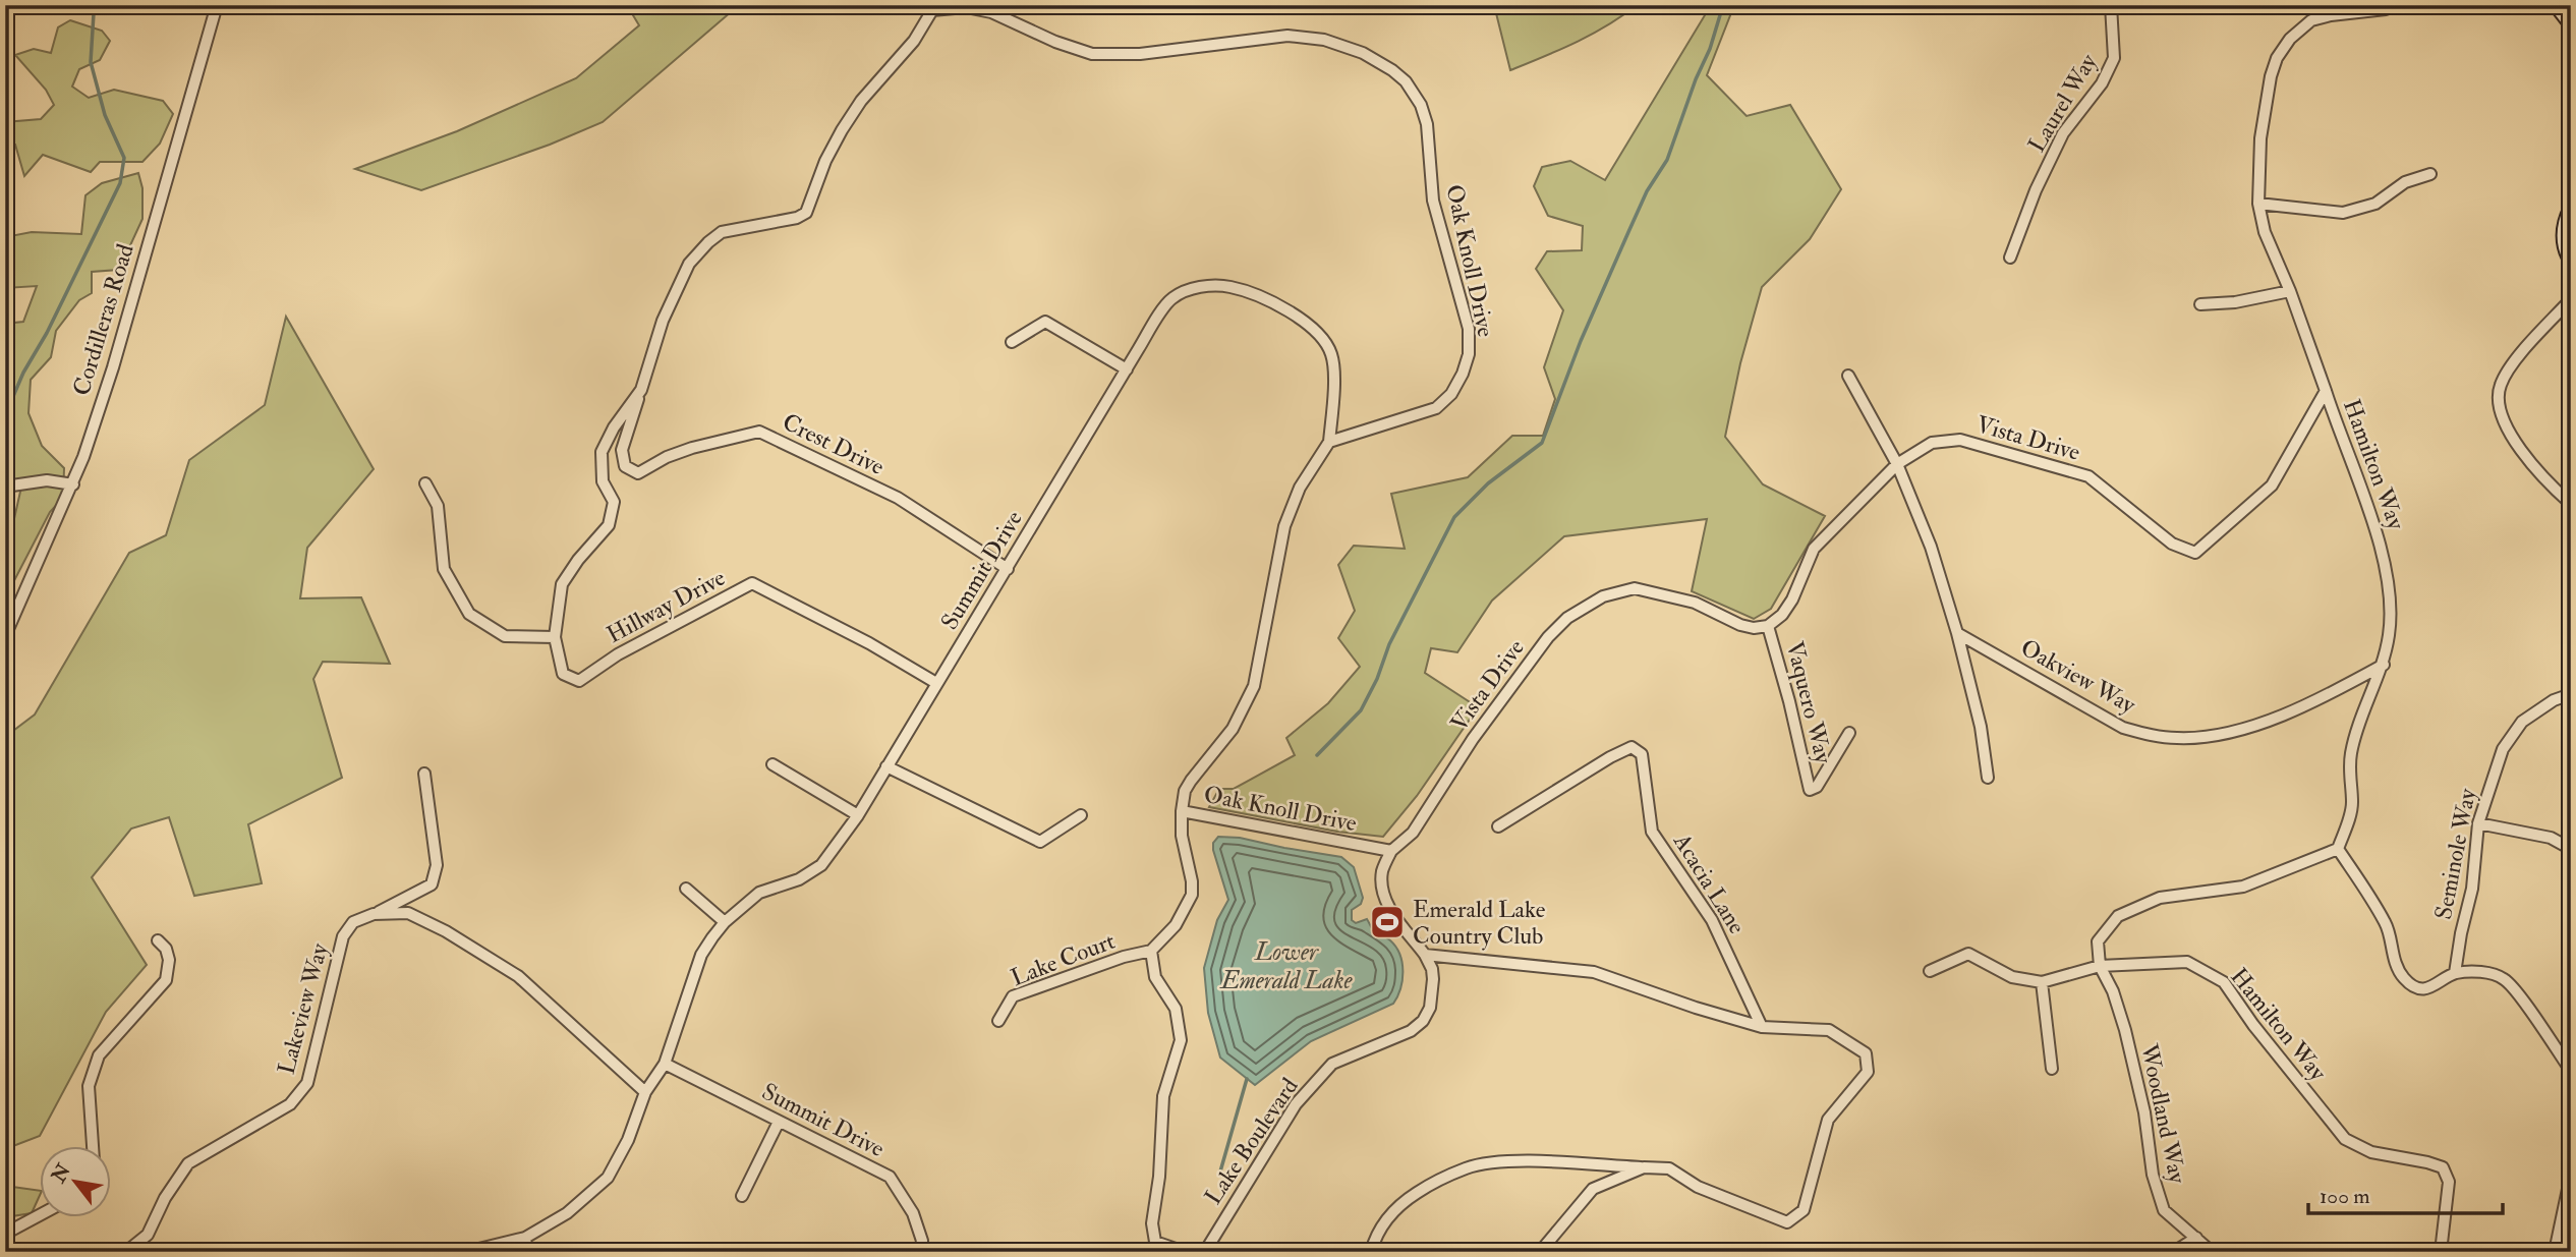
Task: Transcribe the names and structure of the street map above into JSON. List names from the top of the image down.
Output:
{
  "streets": {
    "street": [
      "Laurel Way",
      "Oak Knoll Drive",
      "Cordilleras Road",
      "Vista Drive",
      "Crest Drive",
      "Hamilton Way",
      "Summit Drive",
      "Hillway Drive",
      "Oakview Way",
      "Vaquero Way",
      "Seminole Way",
      "Acacia Lane",
      "Lake Court",
      "Lakeview Way",
      "Woodland Way",
      "Lake Boulevard"
    ]
  },
  "crossings": [
    ["Oak Knoll Drive", "Vista Drive"],
    ["Oak Knoll Drive", "Summit Drive"],
    ["Vista Drive", "Hamilton Way"],
    ["Vista Drive", "Vaquero Way"],
    ["Crest Drive", "Summit Drive"],
    ["Hamilton Way", "Oakview Way"],
    ["Hamilton Way", "Woodland Way"],
    ["Summit Drive", "Hillway Drive"]
  ],
  "water": ["Lower Emerald Lake"],
  "places": {
    "sports": ["Emerald Lake Country Club"]
  },
  "scale_bar": "100 m",
  "north": "top left"
}
